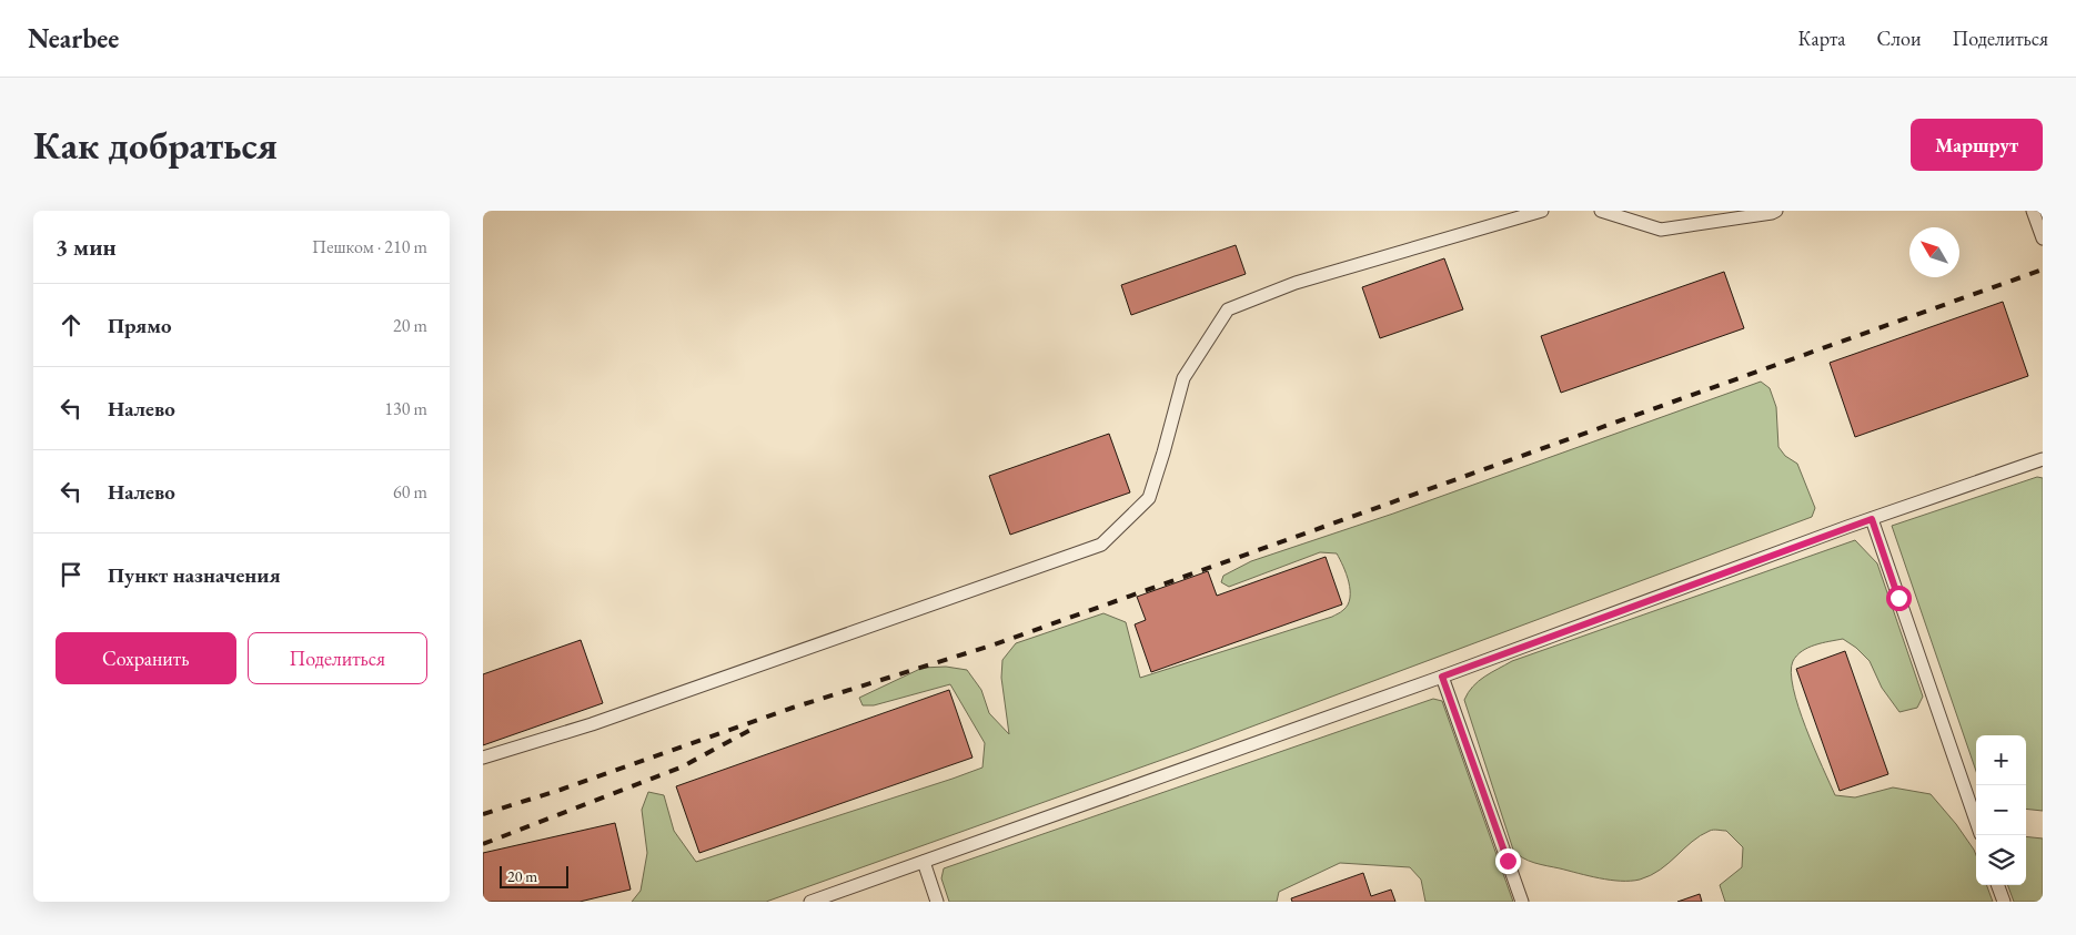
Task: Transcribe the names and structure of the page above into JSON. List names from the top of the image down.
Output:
{
  "scale_bar": "20 m",
  "north": "top left",
  "page": {
    "header": "Nearbee",
    "nav": ["Карта", "Слои", "Поделиться"],
    "buttons": [
      "Маршрут",
      ["Сохранить", "Поделиться"]
    ],
    "title": "Как добраться",
    "heading": ["3 мин", "Пешком · 210 m"],
    "list": [
      ["Прямо", "20 m"],
      ["Налево", "130 m"],
      ["Налево", "60 m"],
      "Пункт назначения"
    ],
    "map_buttons": ["+", "−"],
    "scale": "20 m"
  }
}
